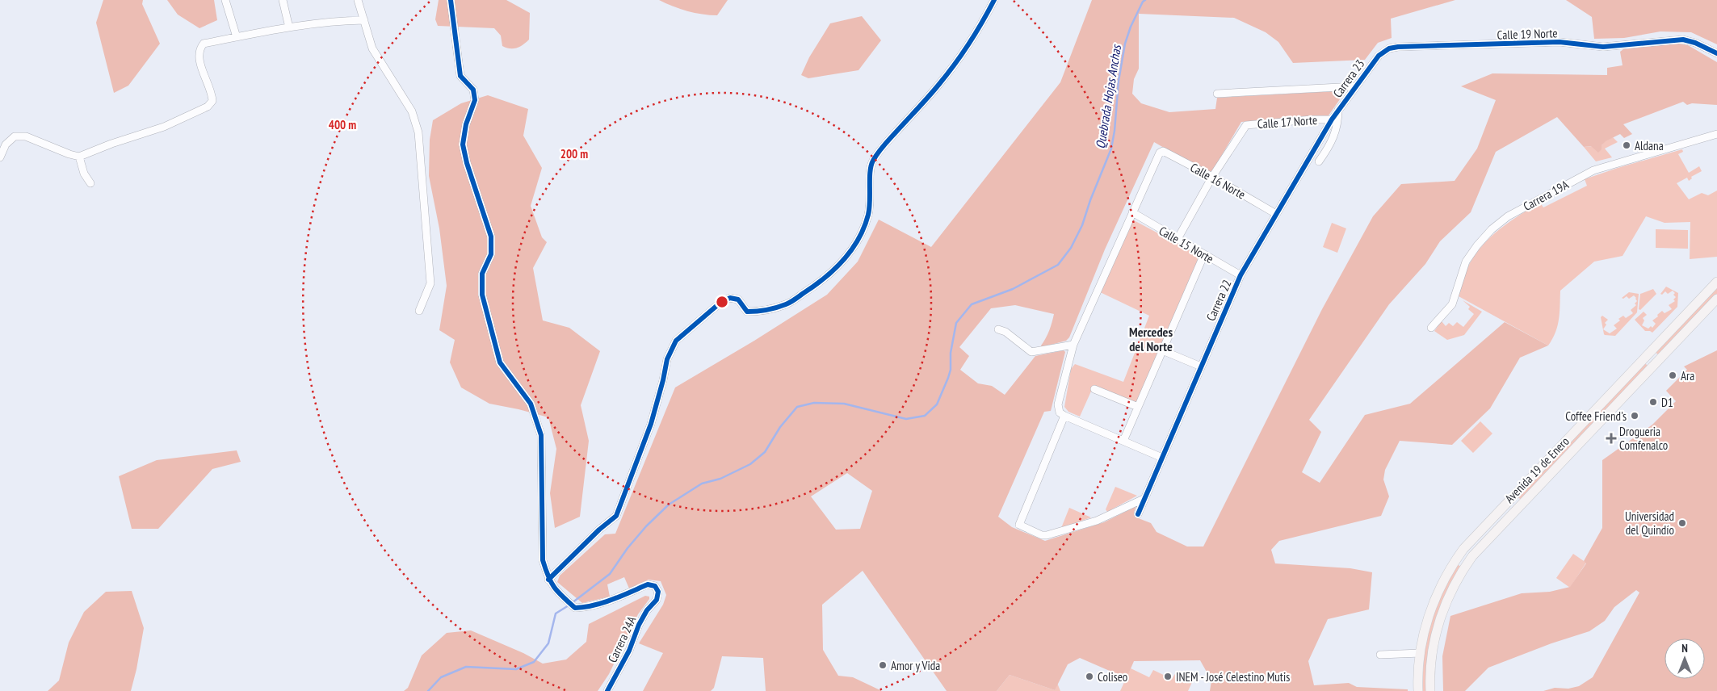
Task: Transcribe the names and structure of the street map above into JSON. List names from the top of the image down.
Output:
{
  "streets": {
    "main road": ["Avenida 19 de Enero"],
    "street": [
      "Calle 19 Norte",
      "Carrera 23",
      "Calle 17 Norte",
      "Calle 16 Norte",
      "Carrera 19A",
      "Calle 15 Norte",
      "Carrera 22",
      "Carrera 24A"
    ]
  },
  "crossings": [
    ["Calle 19 Norte", "Carrera 23"],
    ["Carrera 23", "Calle 17 Norte"],
    ["Carrera 23", "Carrera 22"],
    ["Calle 17 Norte", "Calle 16 Norte"],
    ["Calle 17 Norte", "Carrera 22"],
    ["Calle 16 Norte", "Calle 15 Norte"],
    ["Calle 16 Norte", "Carrera 22"],
    ["Calle 15 Norte", "Carrera 22"]
  ],
  "districts": ["Mercedes del Norte"],
  "water": ["Quebrada Hojas Anchas"],
  "places": {
    "other": [
      "Aldana",
      "Ara",
      "D1",
      "Coffee Friend's",
      "Universidad del Quindío",
      "Amor y Vida",
      "Coliseo",
      "INEM - José Celestino Mutis"
    ],
    "health": ["Drogueria Comfenalco"]
  },
  "north": "top",
  "rings": ["400 m", "200 m"]
}
